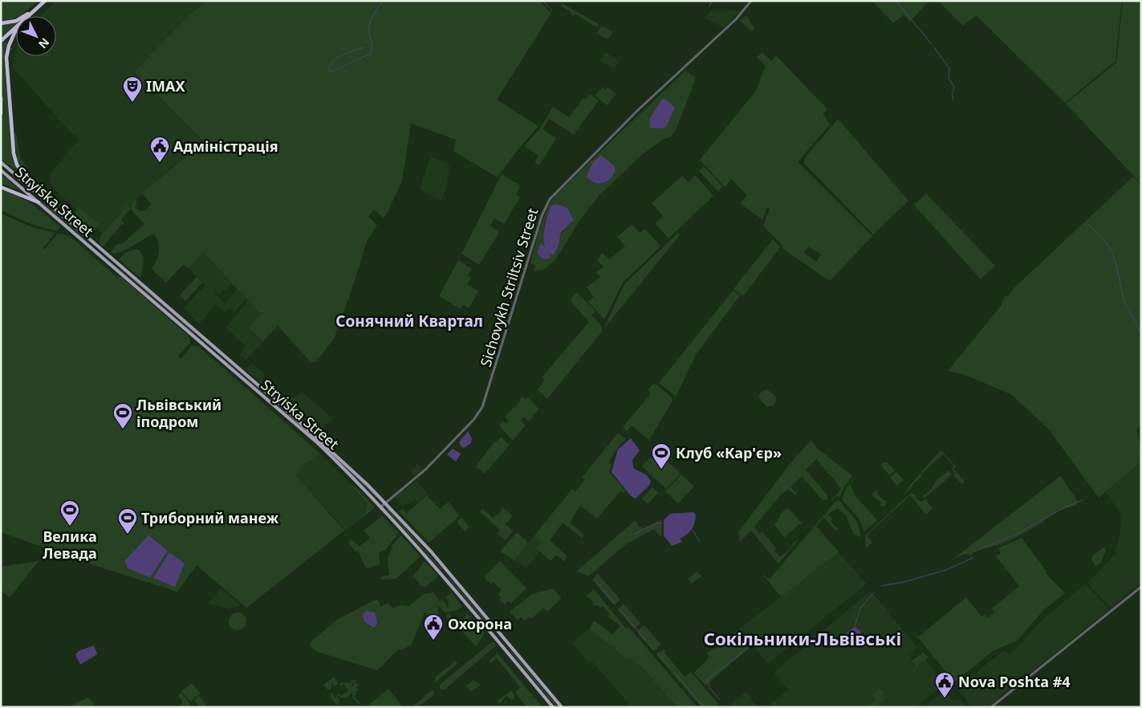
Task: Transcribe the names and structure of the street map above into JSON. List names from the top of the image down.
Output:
{
  "streets": {
    "main road": ["Stryiska Street"],
    "street": ["Sichovykh Striltsiv Street"]
  },
  "crossings": [
    ["Stryiska Street", "Sichovykh Striltsiv Street"]
  ],
  "districts": ["Сонячний Квартал", "Сокільники-Львівські"],
  "places": {
    "theatre": ["IMAX"],
    "public building": ["Адміністрація", "Охорона", "Nova Poshta #4"],
    "sports": [
      "Львівський іподром",
      "Клуб «Кар'єр»",
      "Велика Левада",
      "Триборний манеж"
    ]
  },
  "north": "bottom right"
}
